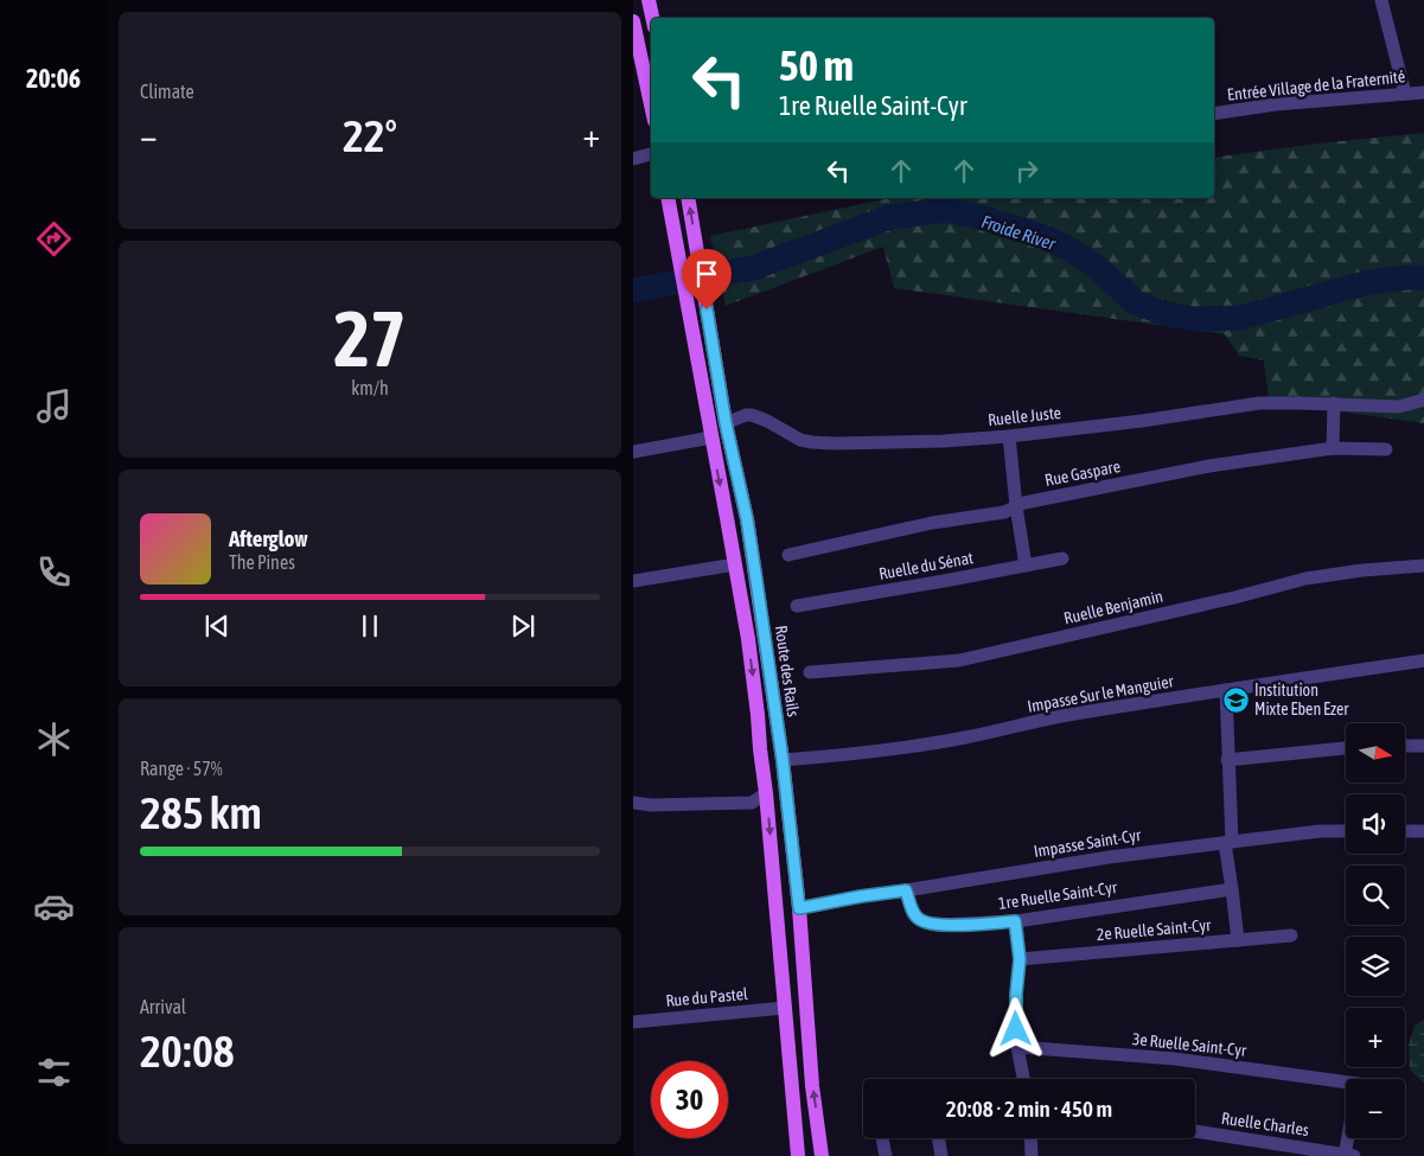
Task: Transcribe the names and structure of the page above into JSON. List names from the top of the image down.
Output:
{
  "streets": {
    "main road": ["Route des Rails"],
    "street": [
      "Entrée Village de la Fraternité",
      "Ruelle Juste",
      "Rue Gaspare",
      "Ruelle du Sénat",
      "Ruelle Benjamin",
      "Impasse Sur le Manguier",
      "Impasse Saint-Cyr",
      "1re Ruelle Saint-Cyr",
      "2e Ruelle Saint-Cyr",
      "Rue du Pastel",
      "3e Ruelle Saint-Cyr",
      "Ruelle Charles"
    ]
  },
  "crossings": [
    ["Ruelle Juste", "Route des Rails"],
    ["Route des Rails", "Impasse Sur le Manguier"],
    ["Route des Rails", "Impasse Saint-Cyr"],
    ["Impasse Saint-Cyr", "1re Ruelle Saint-Cyr"],
    ["3e Ruelle Saint-Cyr", "Ruelle Charles"]
  ],
  "water": ["Froide River"],
  "places": {
    "school or university": ["Institution Mixte Eben Ezer"]
  },
  "north": "right",
  "page": {
    "tabs": "20:06",
    "tile": [
      "Climate",
      ["27", "km/h"],
      ["Range · 57%", "285 km"],
      ["Arrival", "20:08"]
    ],
    "turn": ["50 m", "1re Ruelle Saint-Cyr"],
    "heat": ["−", "22°", "+"],
    "song": ["Afterglow", "The Pines"],
    "map_buttons": ["+", "−"],
    "limit": "30",
    "trip": "20:08 · 2 min · 450 m"
  }
}
